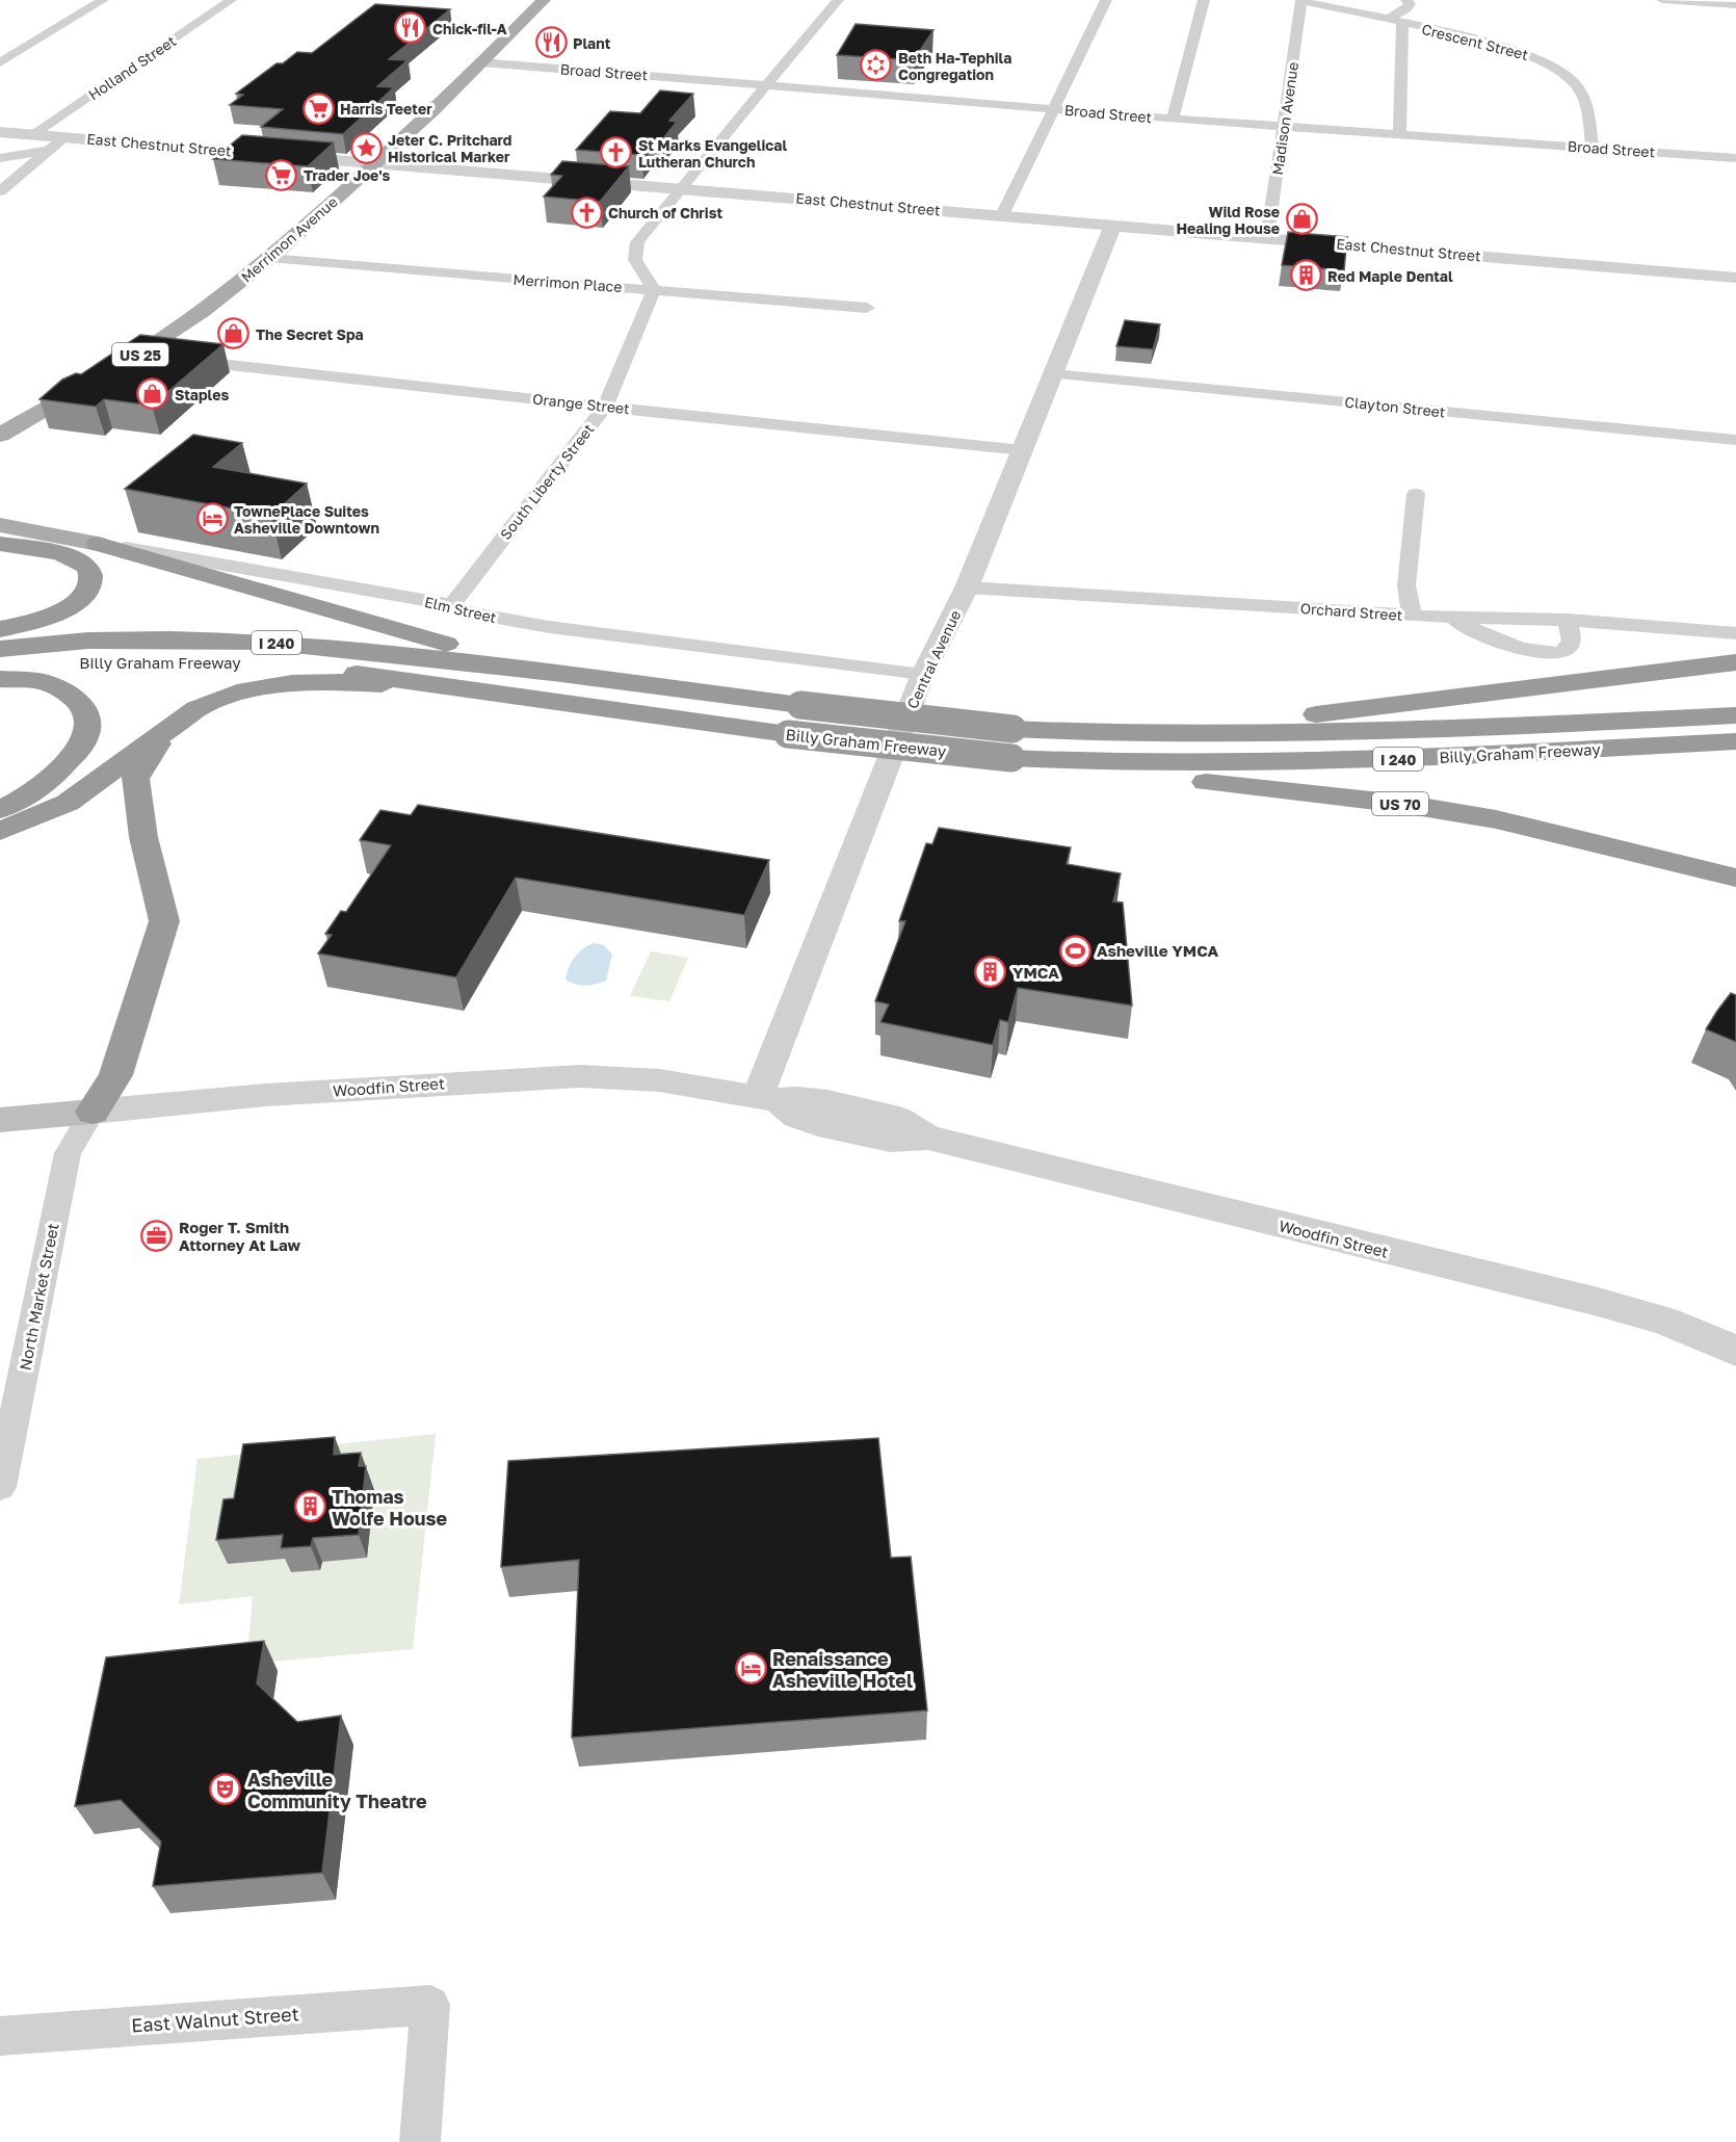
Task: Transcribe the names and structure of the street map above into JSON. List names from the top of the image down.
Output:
{
  "streets": {
    "highway": ["I 240", "Billy Graham Freeway", "US 70"],
    "main road": [
      "Merrimon Avenue",
      "US 25",
      "Elm Street",
      "Woodfin Street"
    ],
    "street": [
      "Crescent Street",
      "Holland Street",
      "Broad Street",
      "Madison Avenue",
      "East Chestnut Street",
      "Merrimon Place",
      "Orange Street",
      "Clayton Street",
      "South Liberty Street",
      "Orchard Street",
      "Central Avenue",
      "North Market Street",
      "East Walnut Street"
    ]
  },
  "crossings": [
    ["Crescent Street", "Broad Street"],
    ["Crescent Street", "Madison Avenue"],
    ["Holland Street", "East Chestnut Street"],
    ["Broad Street", "Madison Avenue"],
    ["Broad Street", "Merrimon Avenue"],
    ["Madison Avenue", "East Chestnut Street"],
    ["East Chestnut Street", "Merrimon Avenue"],
    ["East Chestnut Street", "Central Avenue"],
    ["Merrimon Avenue", "Merrimon Place"],
    ["Merrimon Avenue", "Orange Street"],
    ["Merrimon Place", "South Liberty Street"],
    ["Orange Street", "South Liberty Street"],
    ["Orange Street", "Central Avenue"],
    ["Clayton Street", "Central Avenue"],
    ["South Liberty Street", "Elm Street"],
    ["Elm Street", "Central Avenue"],
    ["Orchard Street", "Central Avenue"],
    ["Central Avenue", "Woodfin Street"],
    ["Billy Graham Freeway", "US 70"],
    ["Woodfin Street", "North Market Street"]
  ],
  "places": {
    "restaurant": ["Chick-fil-A", "Plant"],
    "synagogue": ["Beth Ha-Tephila Congregation"],
    "supermarket": ["Harris Teeter", "Trader Joe's"],
    "place": ["Jeter C. Pritchard Historical Marker"],
    "church": ["St Marks Evangelical Lutheran Church", "Church of Christ"],
    "shop": ["Wild Rose Healing House", "The Secret Spa", "Staples"],
    "building": ["Red Maple Dental", "YMCA", "Thomas Wolfe House"],
    "hotel": ["TownePlace Suites Asheville Downtown", "Renaissance Asheville Hotel"],
    "sports": ["Asheville YMCA"],
    "office": ["Roger T. Smith Attorney At Law"],
    "theatre": ["Asheville Community Theatre"]
  }
}
